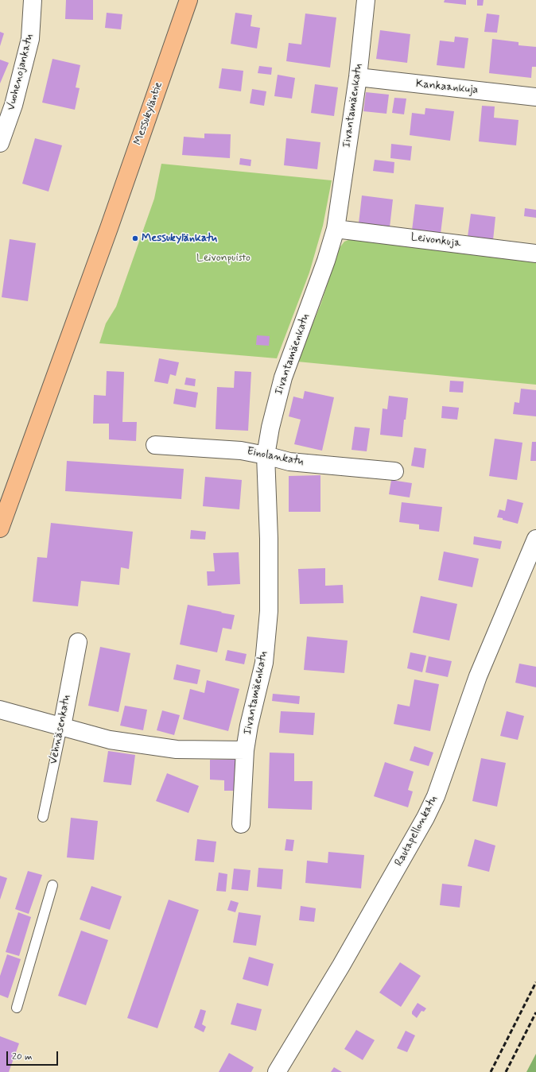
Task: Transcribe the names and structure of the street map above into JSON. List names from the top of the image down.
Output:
{
  "streets": {
    "main road": ["Messukyläntie"],
    "street": [
      "Vuohenojankatu",
      "Kankaankuja",
      "Iivantamäenkatu",
      "Leivonkuja",
      "Einolankatu",
      "Vehnäsenkatu",
      "Rautapellonkatu"
    ]
  },
  "crossings": [
    ["Kankaankuja", "Iivantamäenkatu"],
    ["Iivantamäenkatu", "Leivonkuja"],
    ["Iivantamäenkatu", "Einolankatu"],
    ["Iivantamäenkatu", "Vehnäsenkatu"]
  ],
  "parks": ["Leivonpuisto"],
  "places": ["Messukylänkatu"],
  "scale_bar": "20 m"
}
